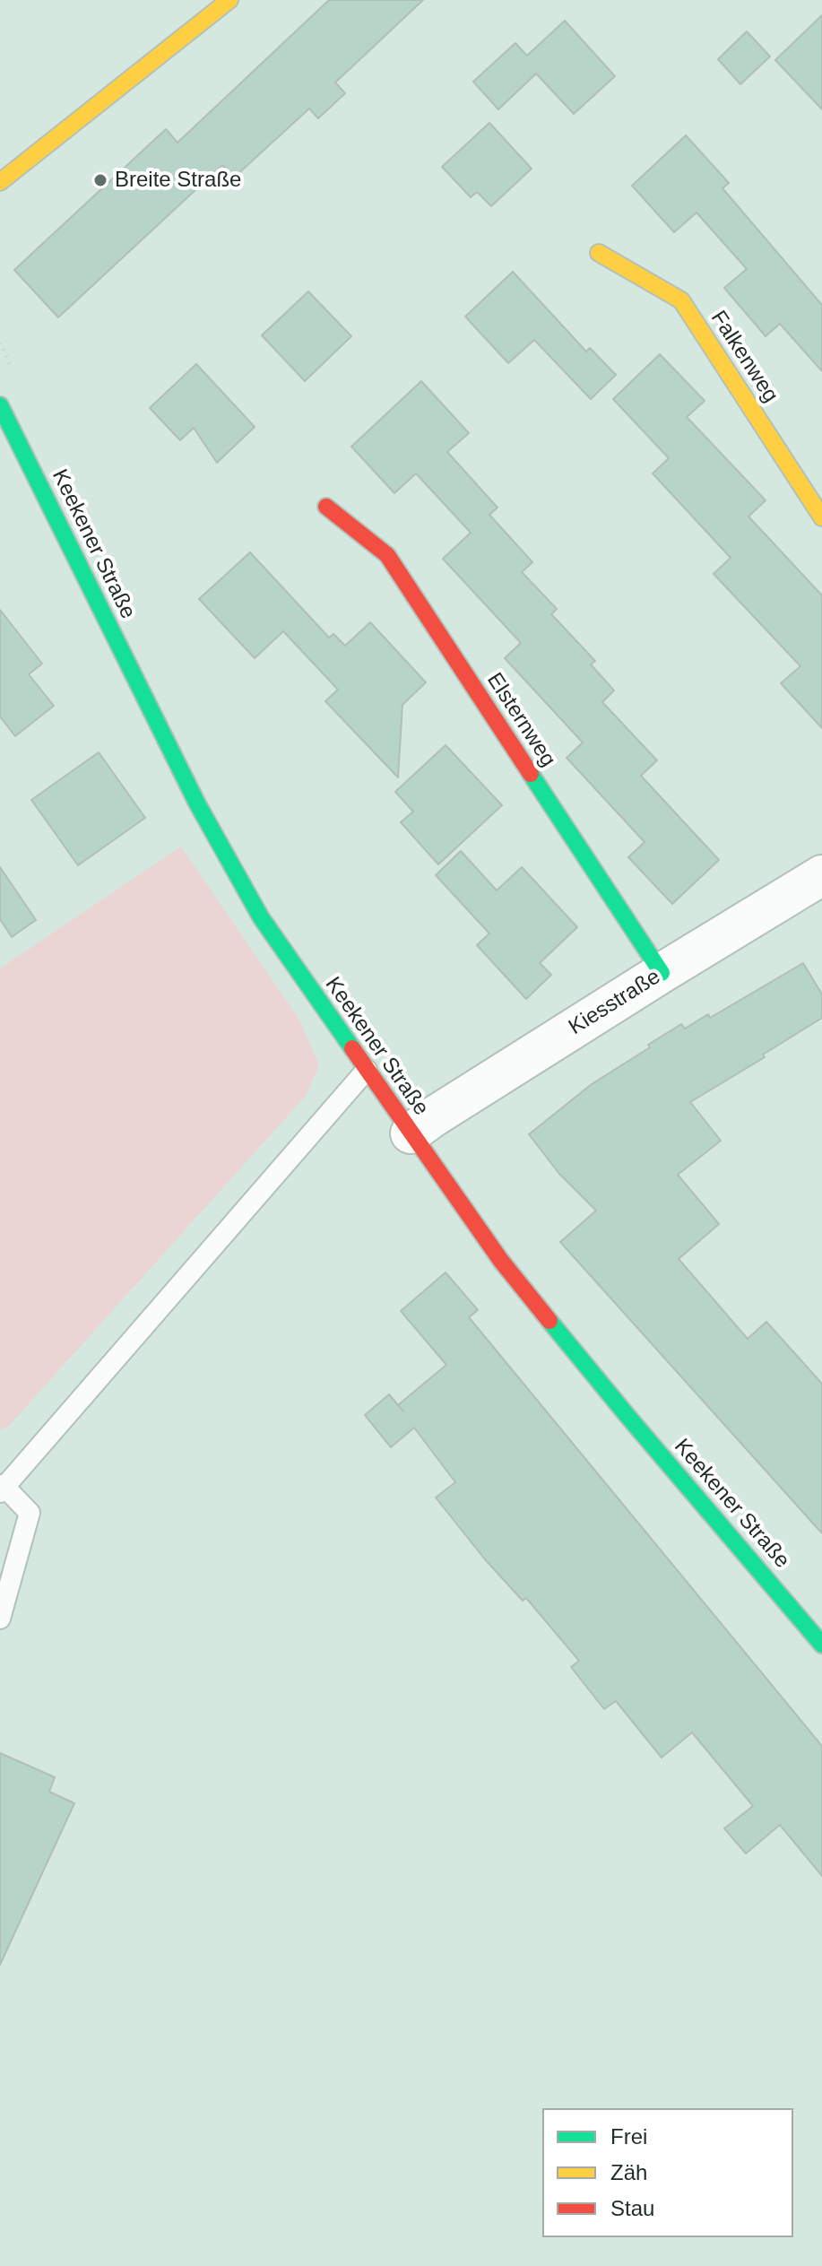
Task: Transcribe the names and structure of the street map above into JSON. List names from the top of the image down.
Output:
{
  "streets": {
    "main road": ["Falkenweg", "Keekener Straße", "Elsternweg"],
    "street": ["Kiesstraße"]
  },
  "crossings": [
    ["Keekener Straße", "Kiesstraße"],
    ["Elsternweg", "Kiesstraße"]
  ],
  "places": ["Breite Straße"],
  "legend": ["Frei", "Zäh", "Stau"]
}
